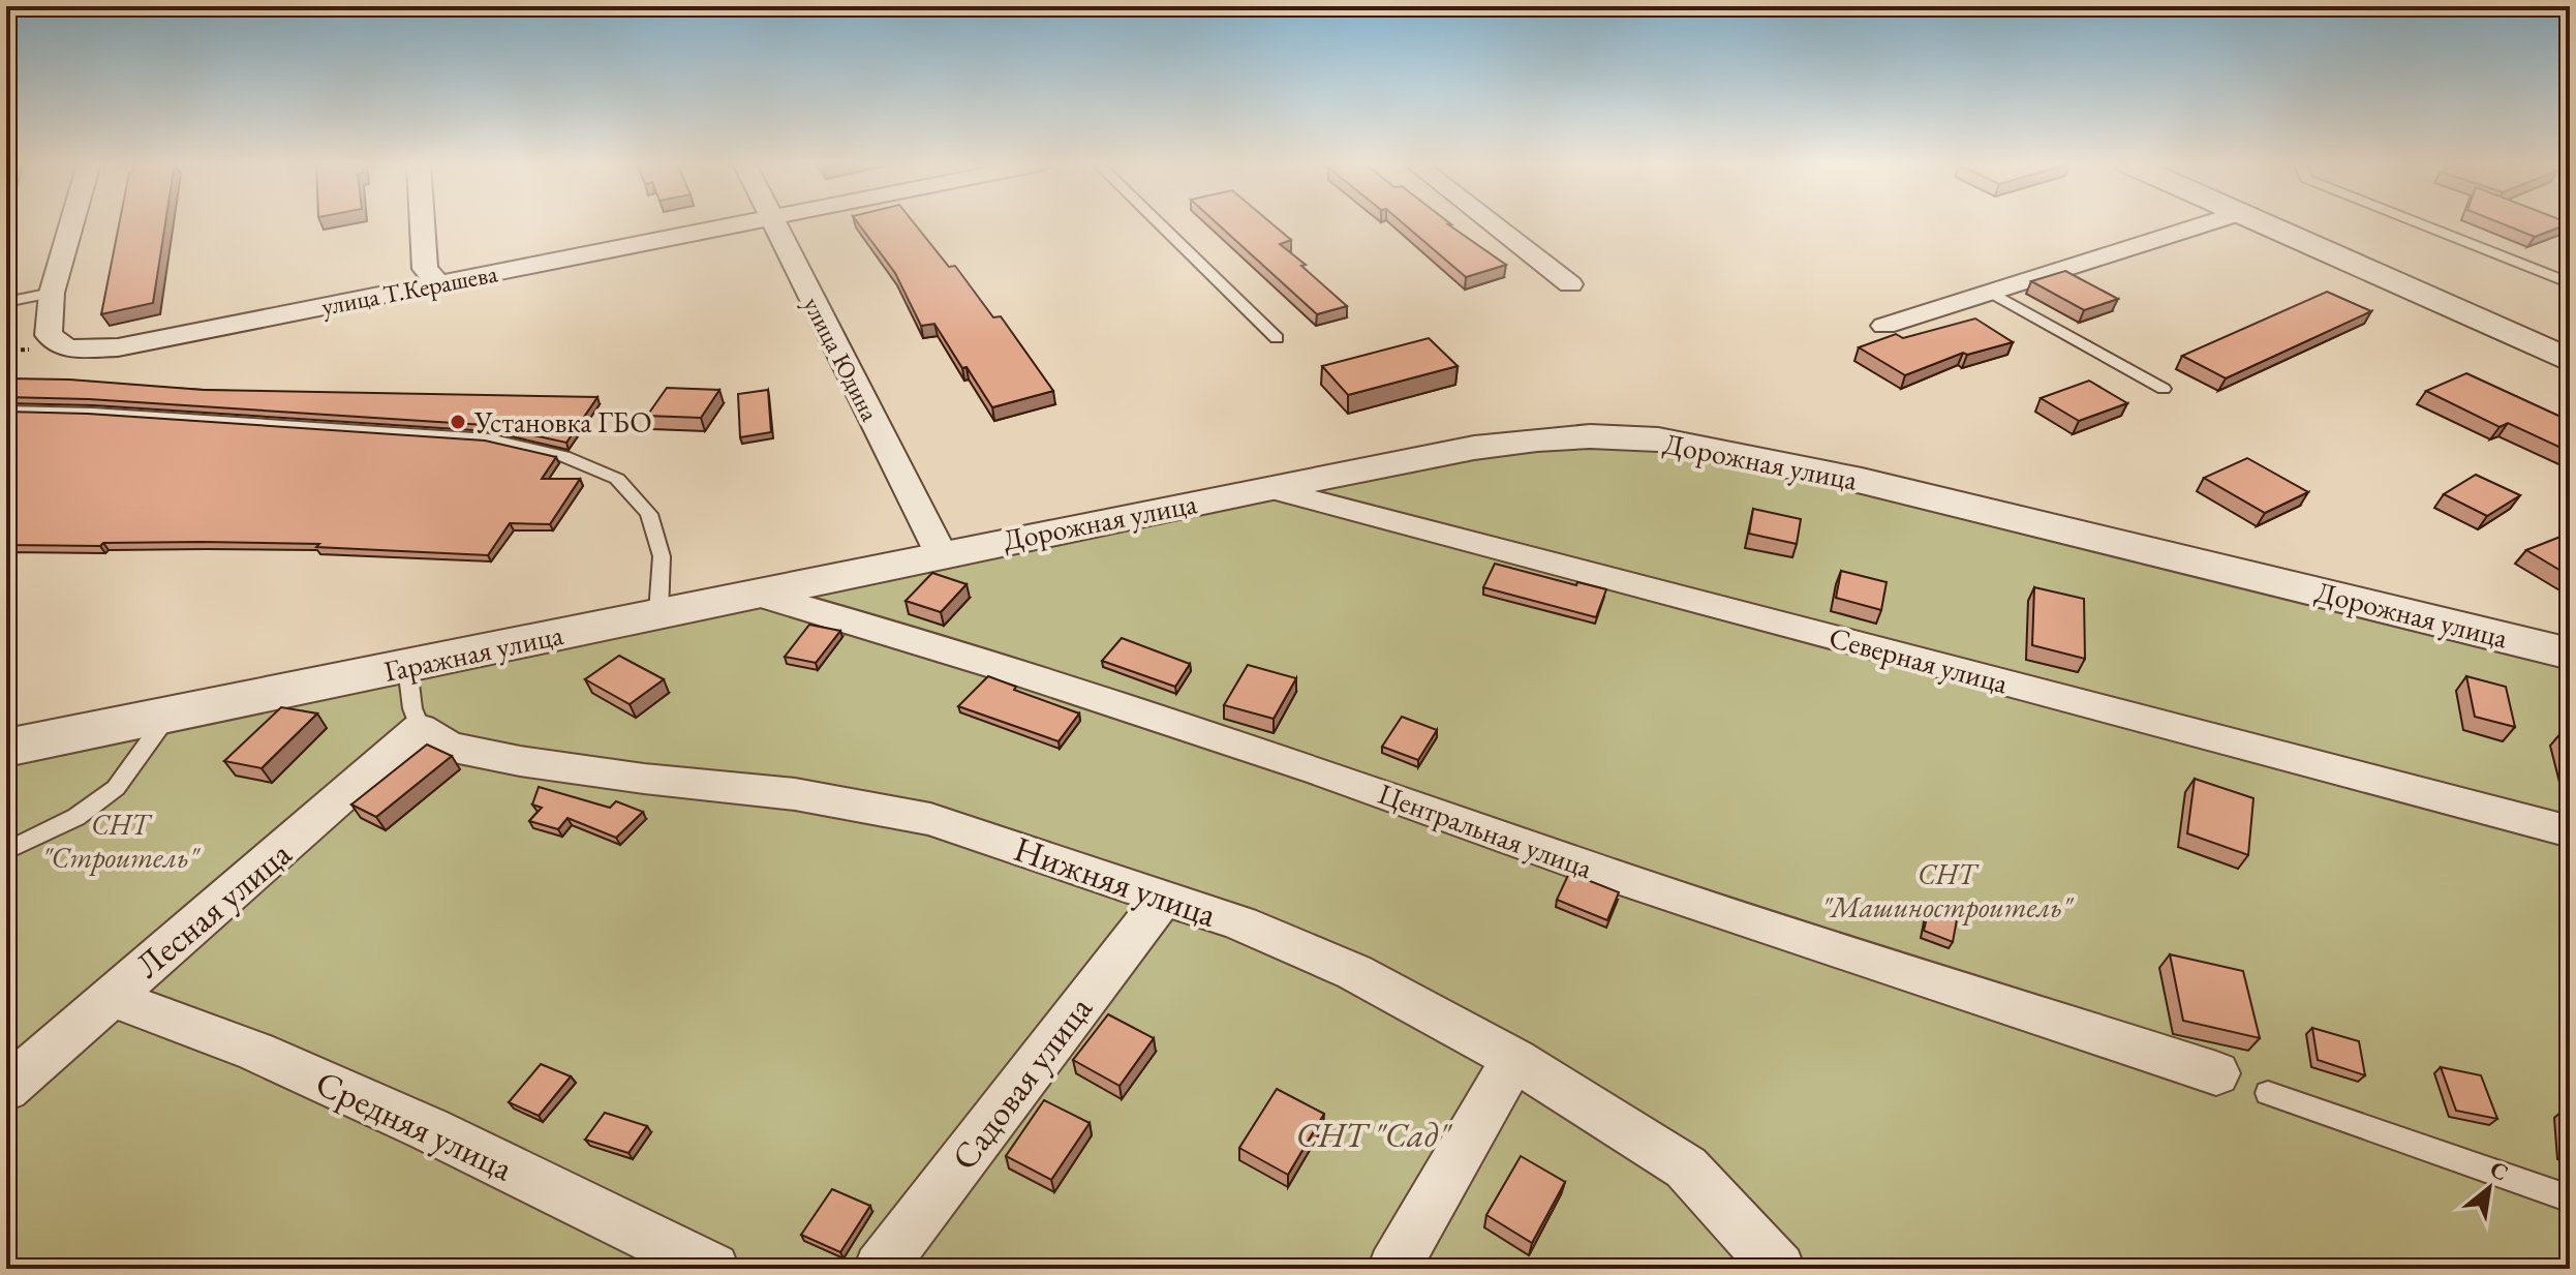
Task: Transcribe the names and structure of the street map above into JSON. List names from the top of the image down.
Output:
{
  "streets": {
    "street": [
      "улица Т.Керашева",
      "улица Юдина",
      "Дорожная улица",
      "Гаражная улица",
      "Северная улица",
      "Центральная улица",
      "Нижняя улица",
      "Лесная улица",
      "Садовая улица",
      "Средняя улица"
    ]
  },
  "crossings": [
    ["улица Юдина", "Дорожная улица"],
    ["улица Юдина", "Гаражная улица"],
    ["Дорожная улица", "Гаражная улица"],
    ["Дорожная улица", "Северная улица"],
    ["Гаражная улица", "Центральная улица"],
    ["Нижняя улица", "Лесная улица"],
    ["Нижняя улица", "Садовая улица"],
    ["Лесная улица", "Средняя улица"]
  ],
  "parks": ["СНТ \"Строитель\"", "СНТ \"Машиностроитель\"", "СНТ \"Сад\""],
  "places": ["Установка ГБО"],
  "north": "top right"
}
